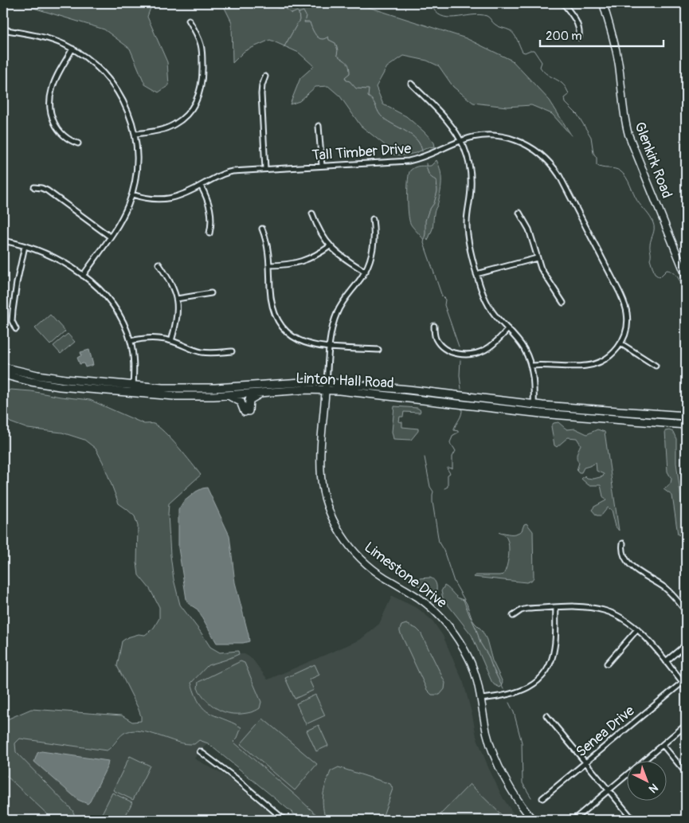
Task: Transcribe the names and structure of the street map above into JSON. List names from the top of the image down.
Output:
{
  "streets": {
    "main road": ["Linton Hall Road"],
    "street": [
      "Tall Timber Drive",
      "Glenkirk Road",
      "Limestone Drive",
      "Senea Drive"
    ]
  },
  "crossings": [
    ["Linton Hall Road", "Limestone Drive"]
  ],
  "scale_bar": "200 m",
  "north": "bottom right"
}
